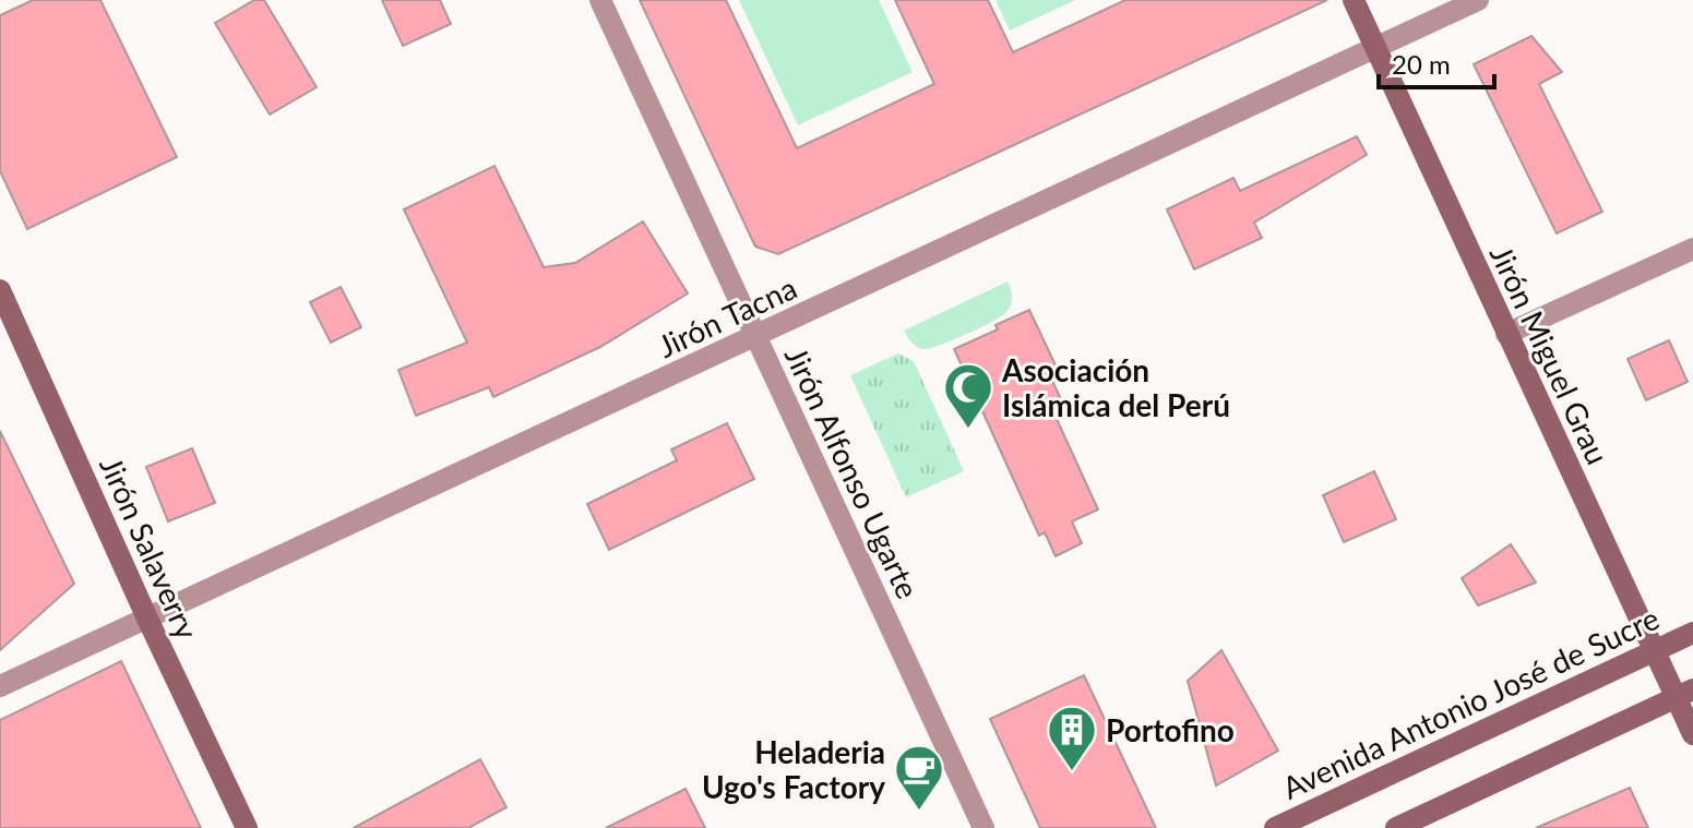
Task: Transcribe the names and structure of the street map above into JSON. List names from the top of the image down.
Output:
{
  "streets": {
    "main road": ["Jirón Miguel Grau", "Jirón Salaverry", "Avenida Antonio José de Sucre"],
    "street": ["Jirón Tacna", "Jirón Alfonso Ugarte"]
  },
  "crossings": [
    ["Jirón Tacna", "Jirón Miguel Grau"],
    ["Jirón Tacna", "Jirón Alfonso Ugarte"],
    ["Jirón Tacna", "Jirón Salaverry"],
    ["Jirón Miguel Grau", "Avenida Antonio José de Sucre"]
  ],
  "places": {
    "mosque": ["Asociación Islámica del Perú"],
    "building": ["Portofino"],
    "cafe": ["Heladeria Ugo's Factory"]
  },
  "scale_bar": "20 m"
}
